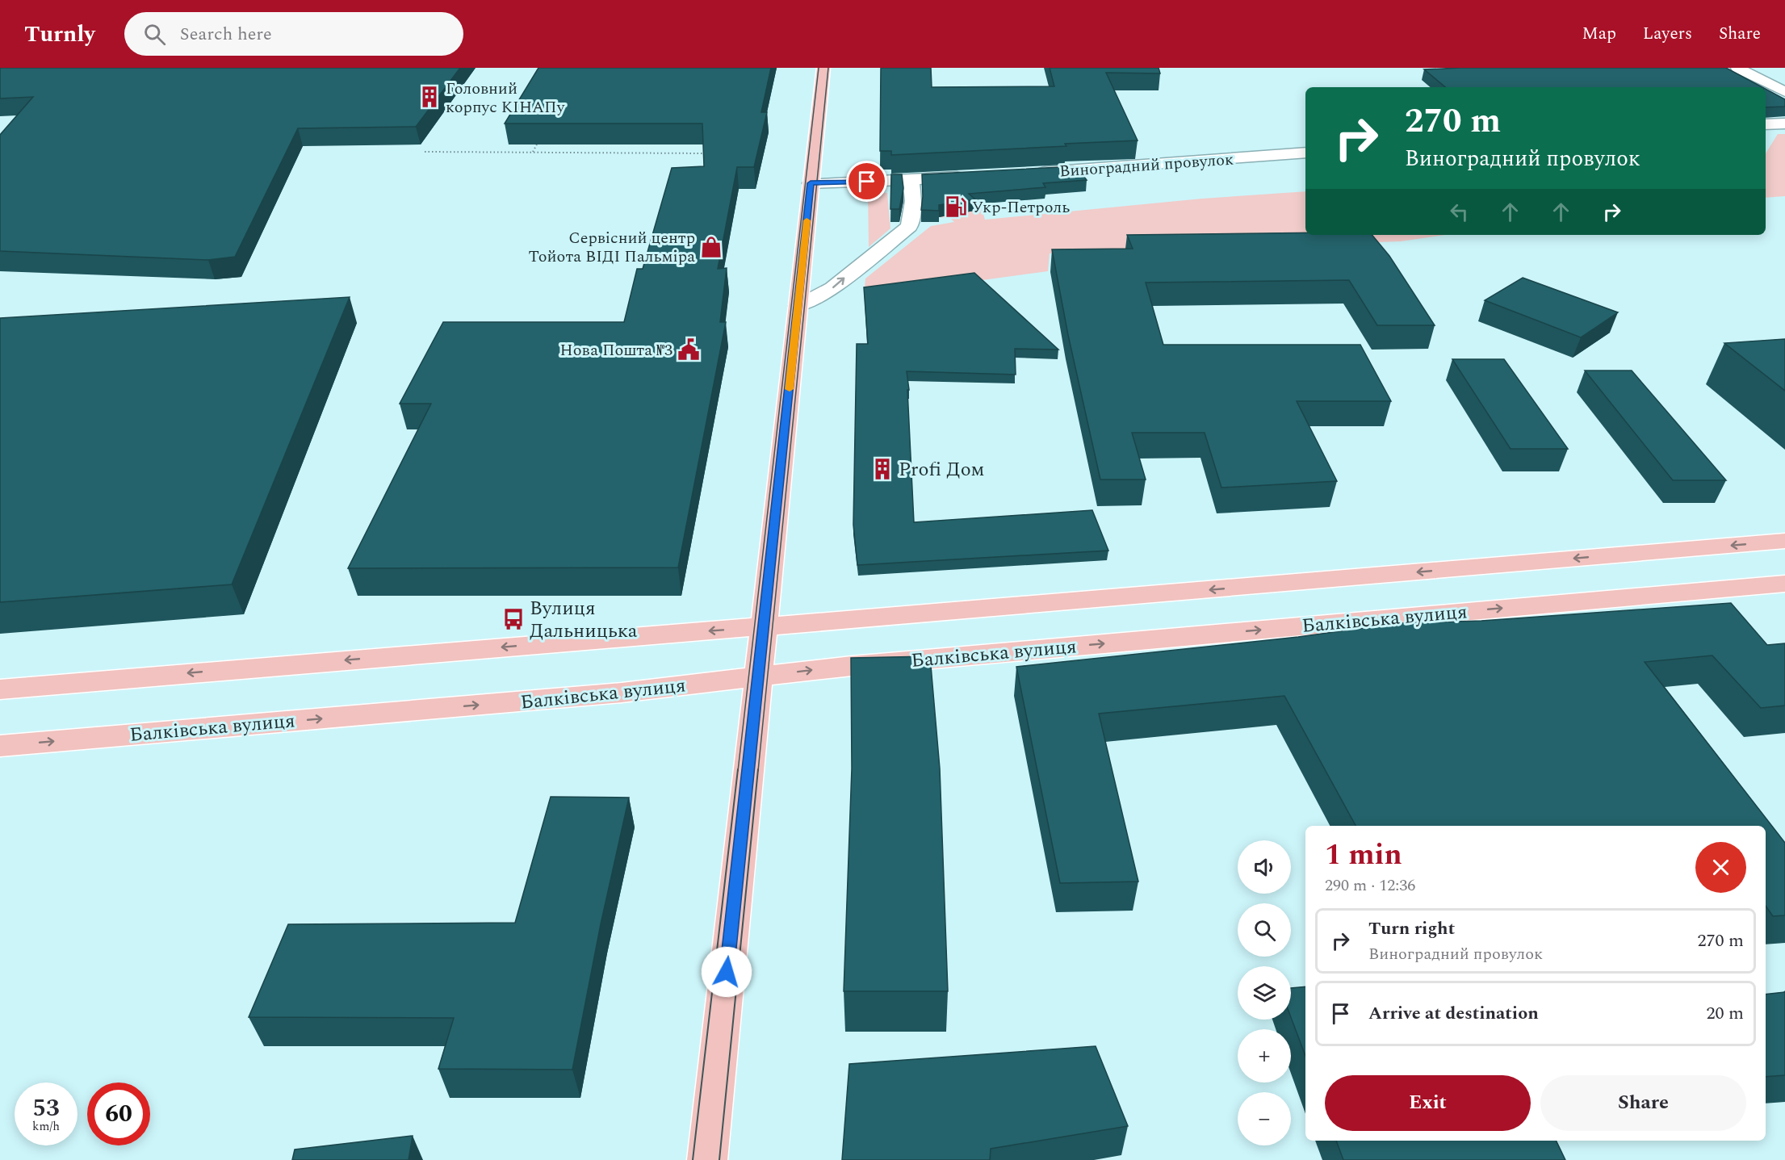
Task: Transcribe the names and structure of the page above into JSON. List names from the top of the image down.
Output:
{
  "streets": {
    "main road": ["Балківська вулиця"],
    "street": ["Виноградний провулок"]
  },
  "places": {
    "building": ["Головний корпус КІНАПу", "Profi Дом"],
    "fuel station": ["Укр-Петроль"],
    "shop": ["Сервісний центр Тойота ВІДІ Пальміра"],
    "public building": ["Нова Пошта №3"],
    "bus stop": ["Вулиця Дальницька"]
  },
  "page": {
    "header": "Turnly",
    "search": "Search here",
    "nav": ["Map", "Layers", "Share"],
    "turn": ["270 m", "Виноградний провулок"],
    "heading": ["1 min", "290 m · 12:36"],
    "map_buttons": ["+", "−"],
    "list": [
      {
        "name": "Turn right",
        "note": "Виноградний провулок",
        "value": "270 m"
      },
      {
        "name": "Arrive at destination",
        "value": "20 m"
      }
    ],
    "buttons": ["Exit", "Share"],
    "speed": "53 km/h",
    "limit": "60"
  }
}
